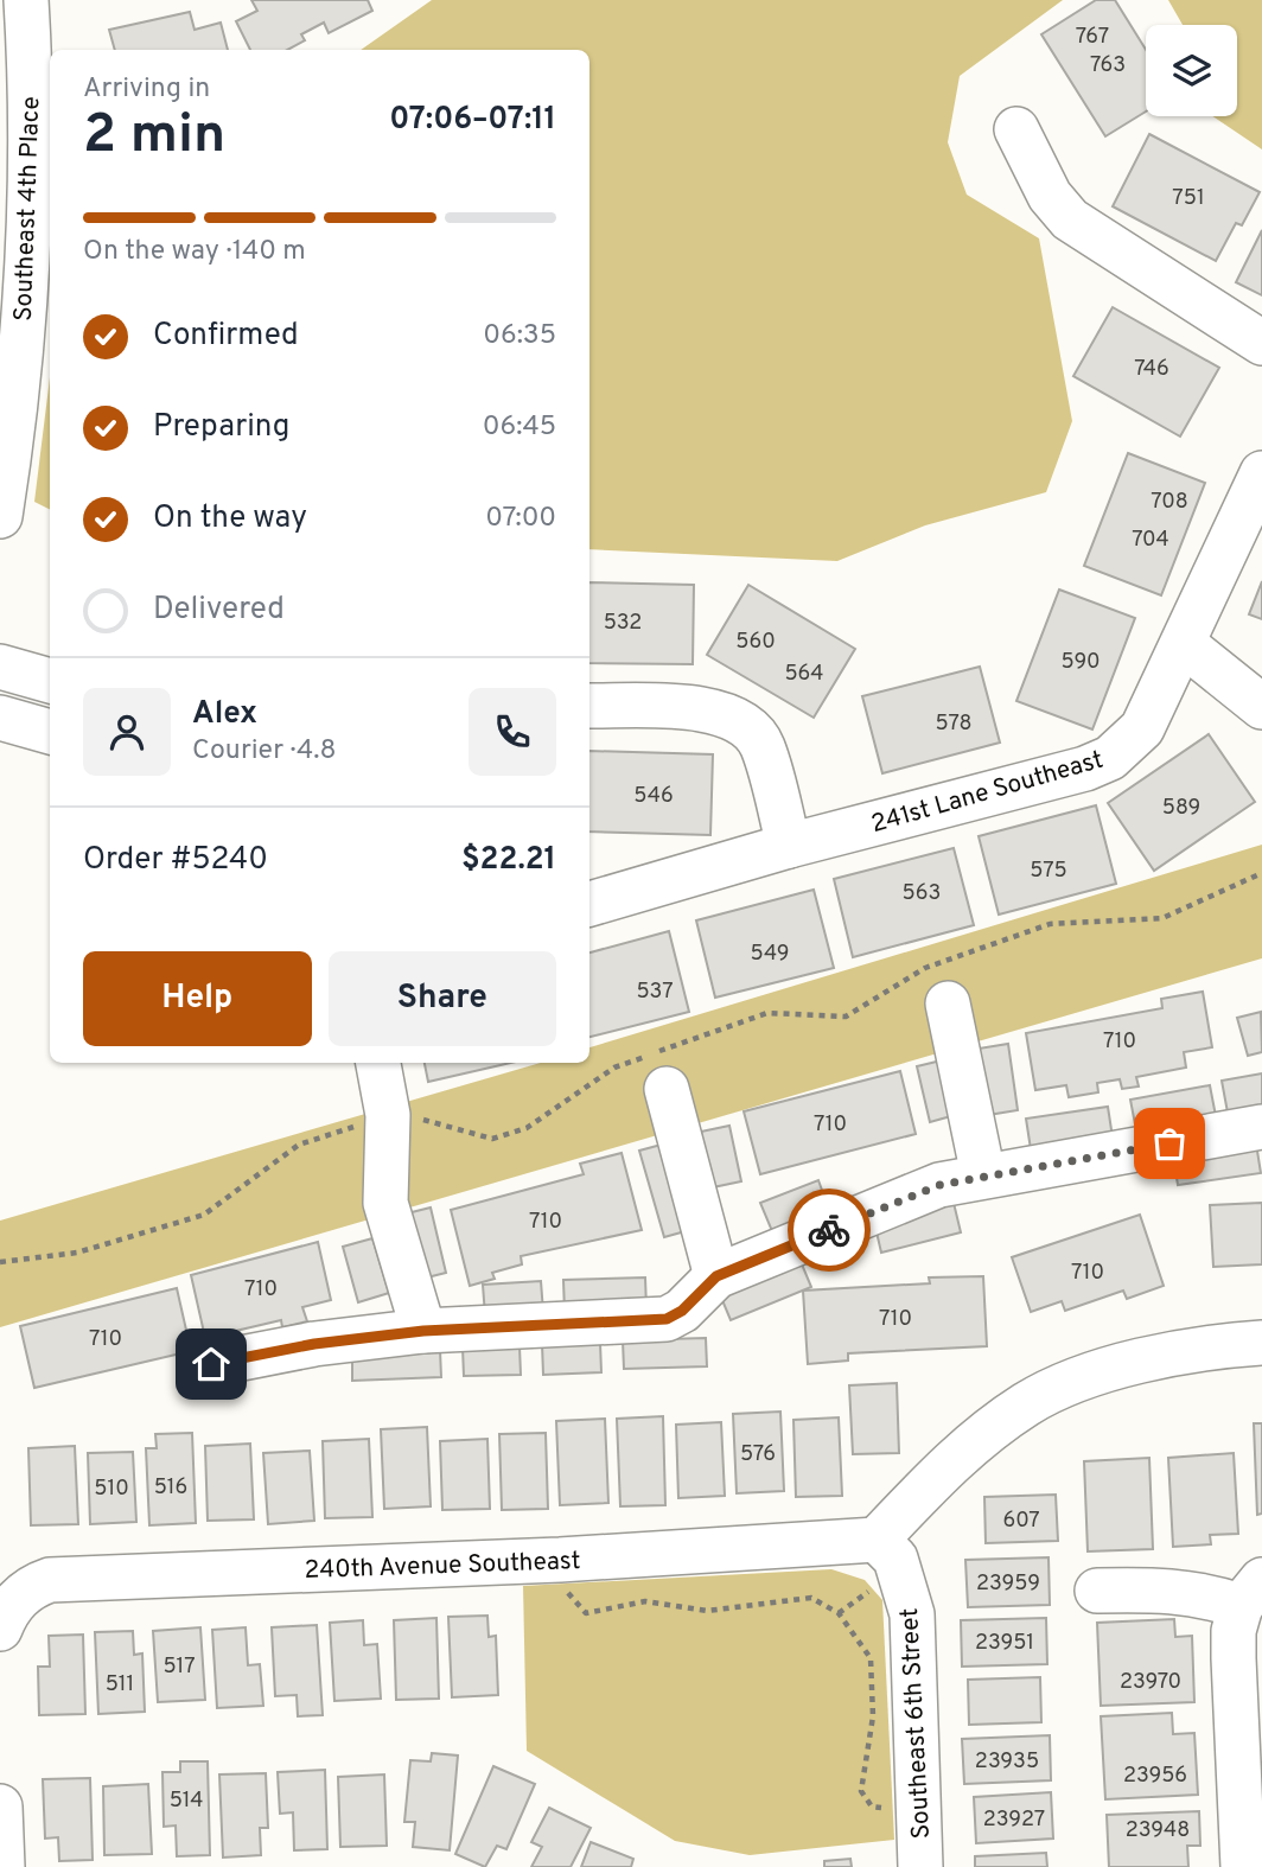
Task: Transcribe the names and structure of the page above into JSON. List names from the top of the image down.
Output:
{
  "streets": {
    "street": [
      "Southeast 4th Place",
      "241st Lane Southeast",
      "240th Avenue Southeast",
      "Southeast 6th Street"
    ]
  },
  "crossings": [
    ["240th Avenue Southeast", "Southeast 6th Street"]
  ],
  "house_numbers": [
    "767",
    "763",
    "751",
    "746",
    "708",
    "704",
    "532",
    "560",
    "590",
    "564",
    "578",
    "546",
    "589",
    "575",
    "563",
    "549",
    "537",
    "710",
    "710",
    "710",
    "710",
    "710",
    "710",
    "710",
    "576",
    "516",
    "510",
    "607",
    "23959",
    "23951",
    "517",
    "23970",
    "511",
    "23935",
    "23956",
    "514",
    "23927",
    "23948"
  ],
  "page": {
    "heading": ["2 min", "Arriving in", "07:06–07:11"],
    "panel": [
      "Alex",
      "Courier · 4.8",
      "Order #5240",
      "$22.21"
    ],
    "bar": "On the way · 140 m",
    "list": [
      ["Confirmed", "06:35"],
      ["Preparing", "06:45"],
      ["On the way", "07:00"],
      "Delivered"
    ],
    "buttons": ["Help", "Share"]
  }
}
